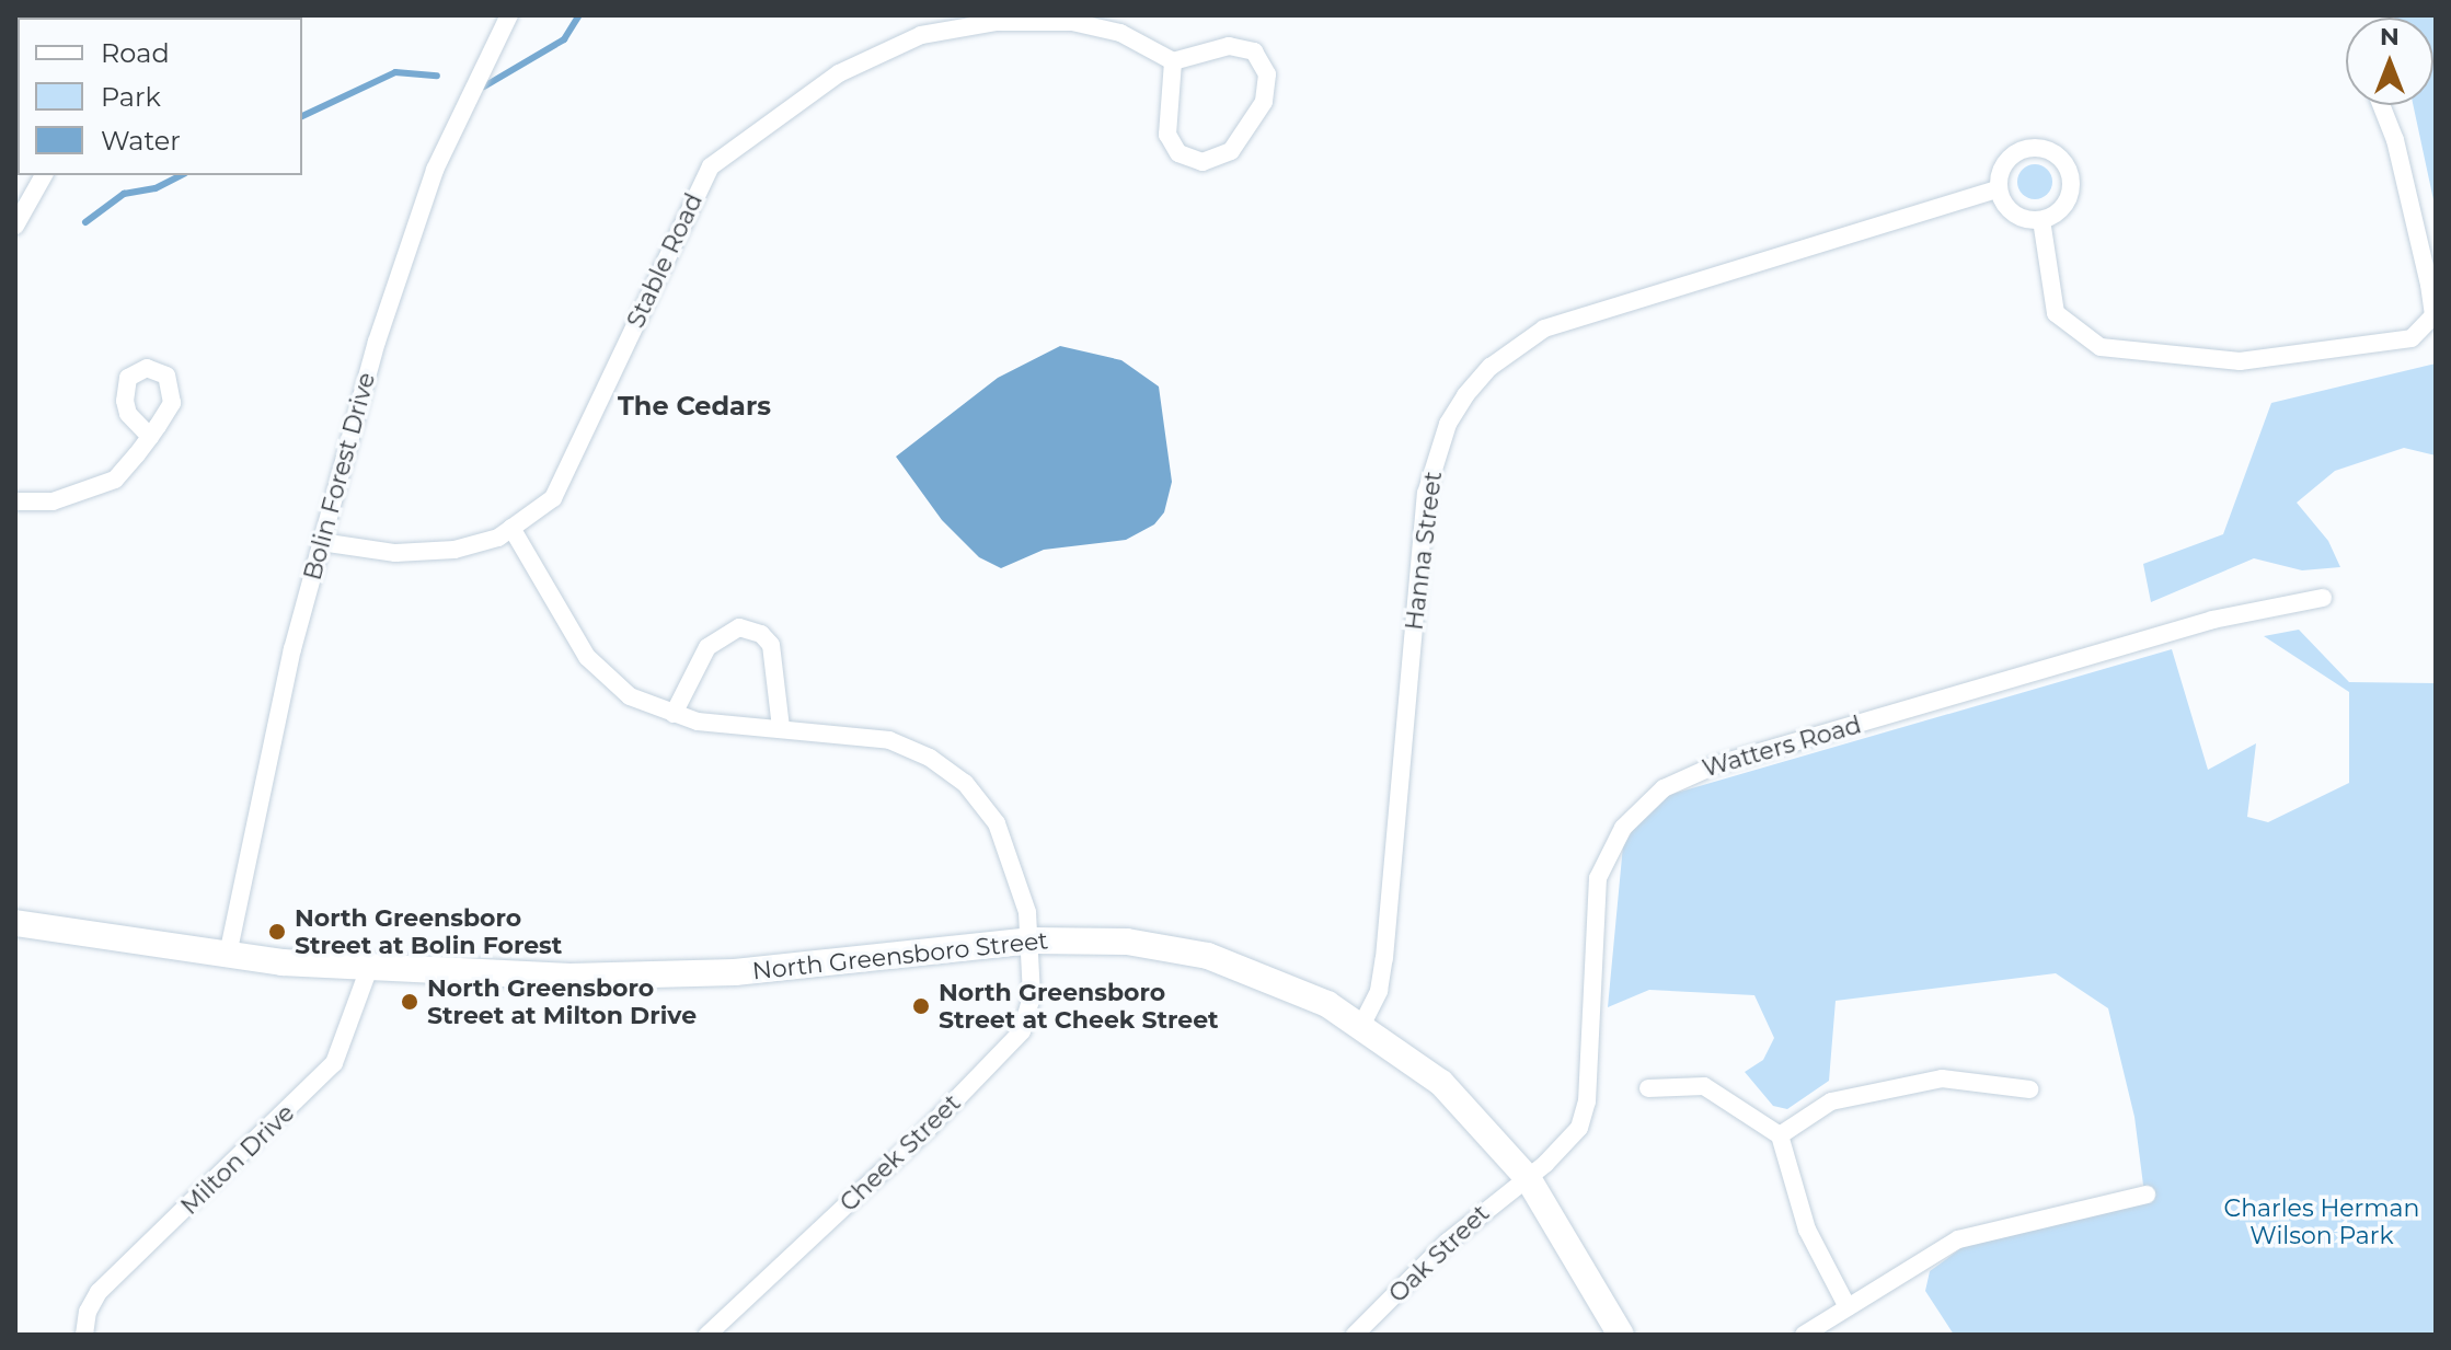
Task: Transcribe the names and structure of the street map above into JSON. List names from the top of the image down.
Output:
{
  "streets": {
    "main road": ["North Greensboro Street"],
    "street": [
      "Stable Road",
      "Bolin Forest Drive",
      "Hanna Street",
      "Watters Road",
      "Cheek Street",
      "Milton Drive",
      "Oak Street"
    ]
  },
  "crossings": [
    ["Stable Road", "Bolin Forest Drive"],
    ["Stable Road", "Cheek Street"],
    ["Bolin Forest Drive", "North Greensboro Street"],
    ["Hanna Street", "North Greensboro Street"],
    ["Watters Road", "North Greensboro Street"],
    ["Watters Road", "Oak Street"],
    ["North Greensboro Street", "Cheek Street"],
    ["North Greensboro Street", "Milton Drive"],
    ["North Greensboro Street", "Oak Street"]
  ],
  "districts": ["The Cedars"],
  "parks": ["Charles Herman Wilson Park"],
  "places": ["North Greensboro Street at Bolin Forest", "North Greensboro Street at Milton Drive", "North Greensboro Street at Cheek Street"],
  "legend": ["Road", "Park", "Water"],
  "north": "top"
}
